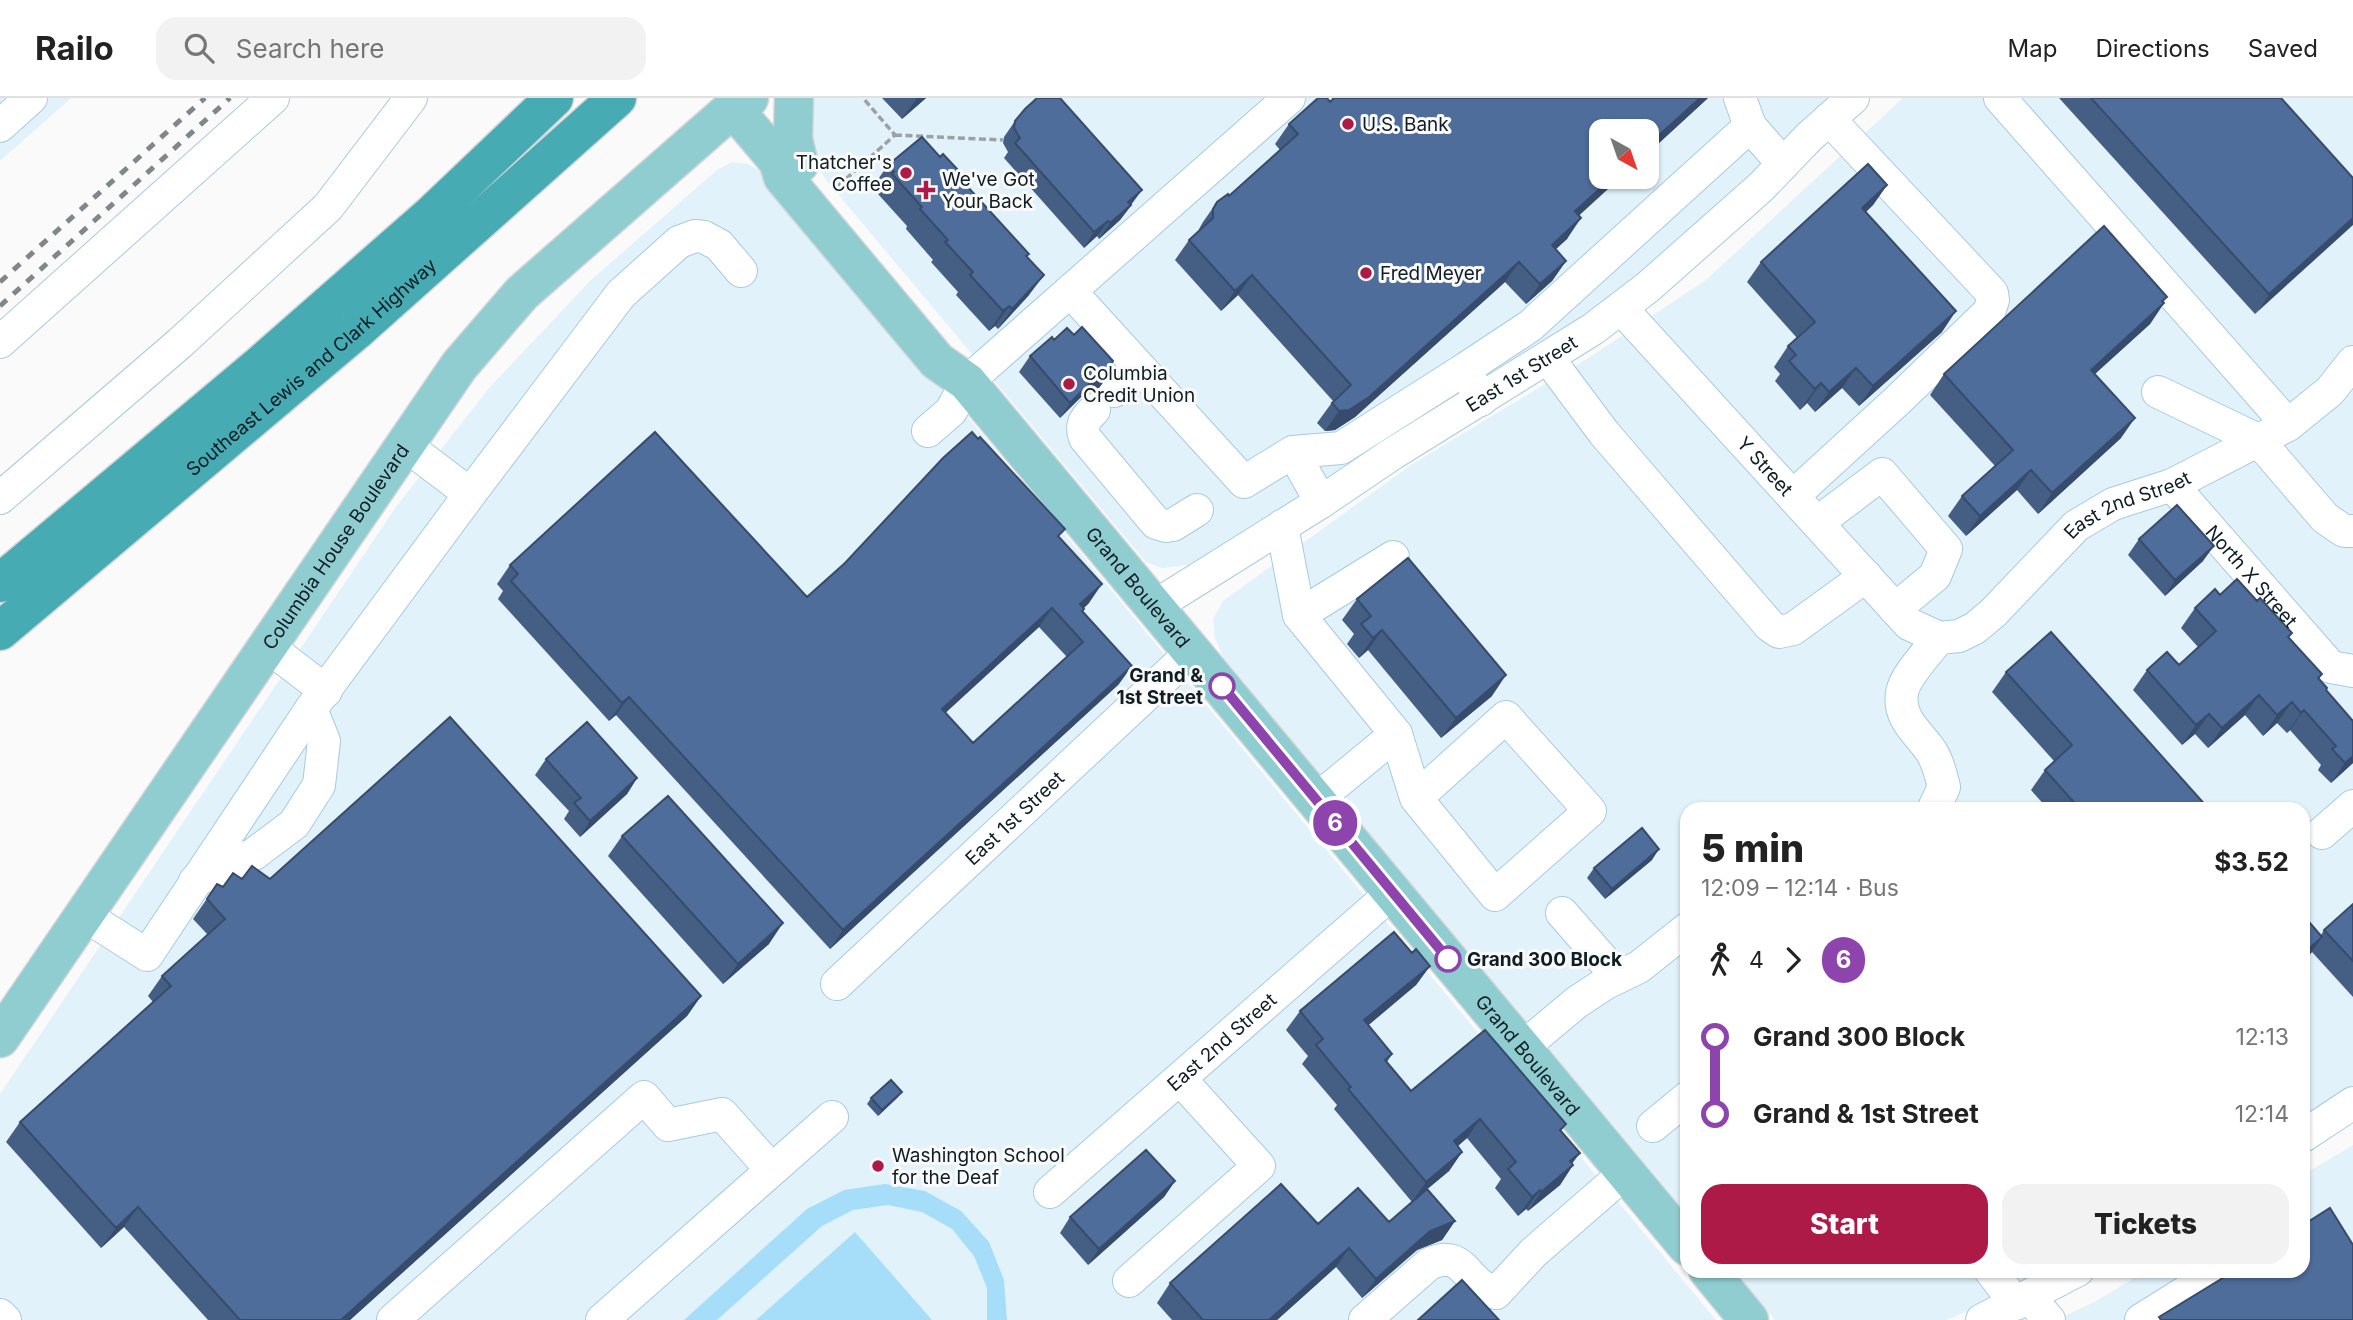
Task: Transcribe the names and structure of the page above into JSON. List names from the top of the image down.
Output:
{
  "streets": {
    "highway": ["Southeast Lewis and Clark Highway"],
    "main road": ["Columbia House Boulevard", "Grand Boulevard"],
    "street": [
      "East 1st Street",
      "Y Street",
      "East 2nd Street",
      "North X Street"
    ]
  },
  "crossings": [
    ["East 1st Street", "Y Street"],
    ["East 1st Street", "Grand Boulevard"],
    ["East 2nd Street", "North X Street"],
    ["East 2nd Street", "Grand Boulevard"],
    ["Columbia House Boulevard", "Grand Boulevard"]
  ],
  "places": {
    "other": [
      "U.S. Bank",
      "Thatcher's Coffee",
      "Fred Meyer",
      "Columbia Credit Union",
      "Grand & 1st Street",
      "Grand 300 Block",
      "Washington School for the Deaf"
    ],
    "health": ["We've Got Your Back"]
  },
  "lines": ["bus line 6"],
  "north": "bottom right",
  "page": {
    "header": "Railo",
    "search": "Search here",
    "nav": ["Map", "Directions", "Saved"],
    "on_map": "6",
    "heading": ["5 min", "12:09 – 12:14 · Bus", "$3.52"],
    "legs": ["4", "6"],
    "list": [
      {
        "name": "Grand 300 Block",
        "value": "12:13"
      },
      {
        "name": "Grand & 1st Street",
        "value": "12:14"
      }
    ],
    "buttons": ["Start", "Tickets"]
  }
}
